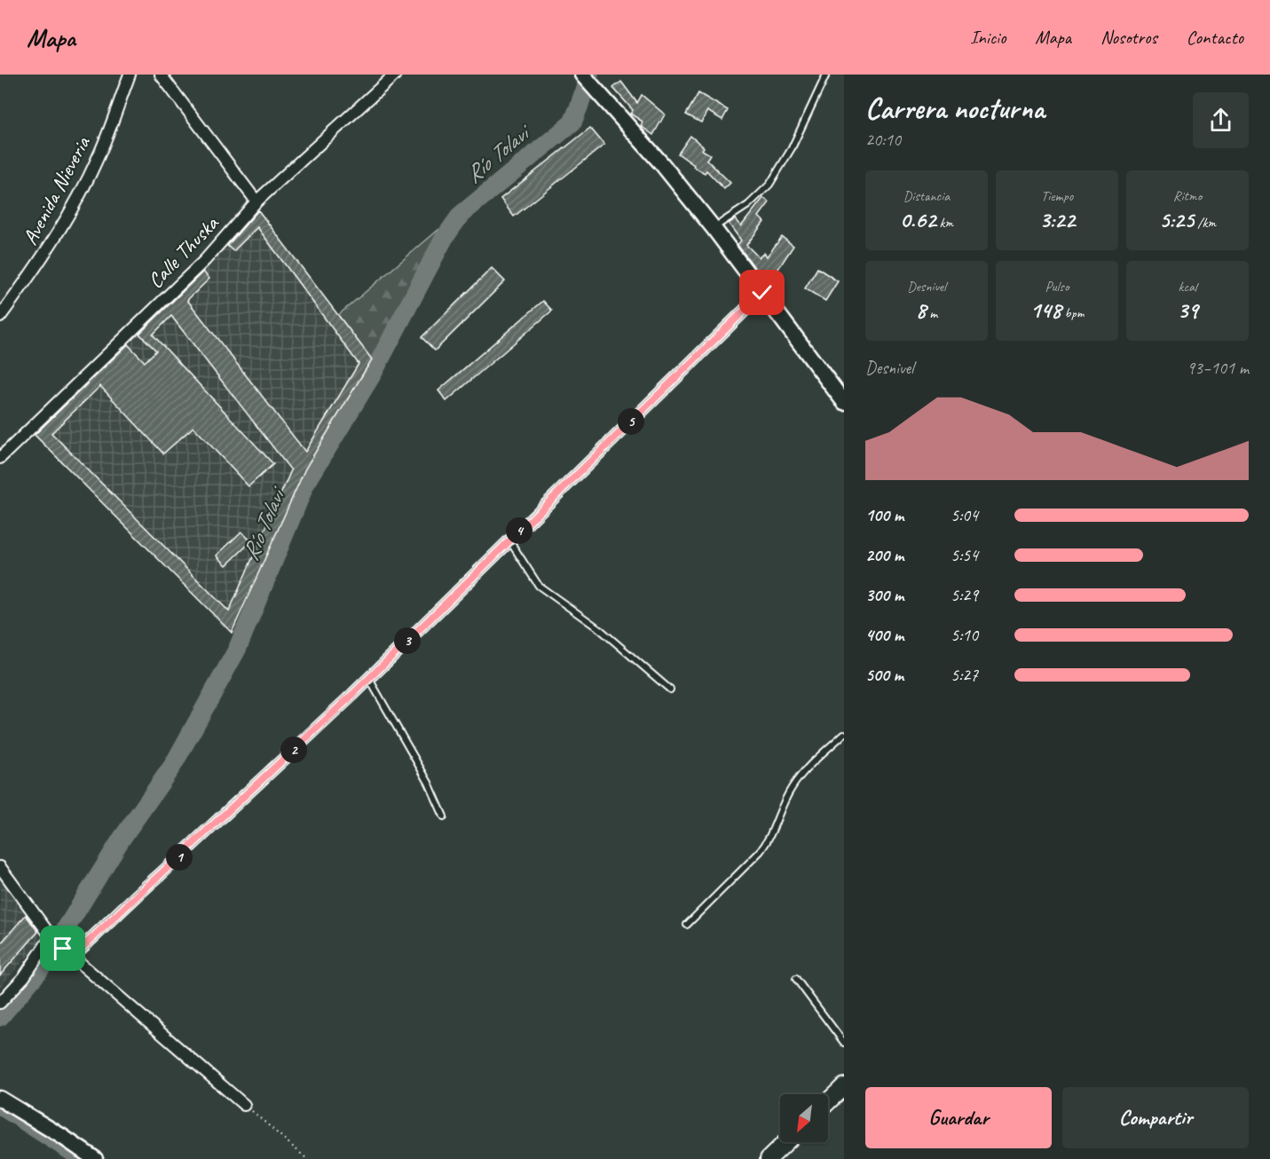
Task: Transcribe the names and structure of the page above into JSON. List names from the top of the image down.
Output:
{
  "streets": {
    "street": ["Avenida Nieveria", "Calle Thuska"]
  },
  "water": ["Río Tolavi"],
  "north": "bottom left",
  "page": {
    "header": "Mapa",
    "nav": [
      "Inicio",
      "Mapa",
      "Nosotros",
      "Contacto"
    ],
    "heading": ["Carrera nocturna", "20:10"],
    "stats": [
      ["Distancia", "0.62 km"],
      ["Tiempo", "3:22"],
      ["Ritmo", "5:25 /km"],
      ["Desnivel", "8 m"],
      ["Pulso", "148 bpm"],
      ["kcal", "39"]
    ],
    "chart": ["Desnivel", "93–101 m"],
    "pins": [
      "5",
      "4",
      "3",
      "2",
      "1"
    ],
    "list": [
      {
        "name": "100 m",
        "note": "5:04"
      },
      {
        "name": "200 m",
        "note": "5:54"
      },
      {
        "name": "300 m",
        "note": "5:29"
      },
      {
        "name": "400 m",
        "note": "5:10"
      },
      {
        "name": "500 m",
        "note": "5:27"
      }
    ],
    "buttons": ["Guardar", "Compartir"]
  }
}
